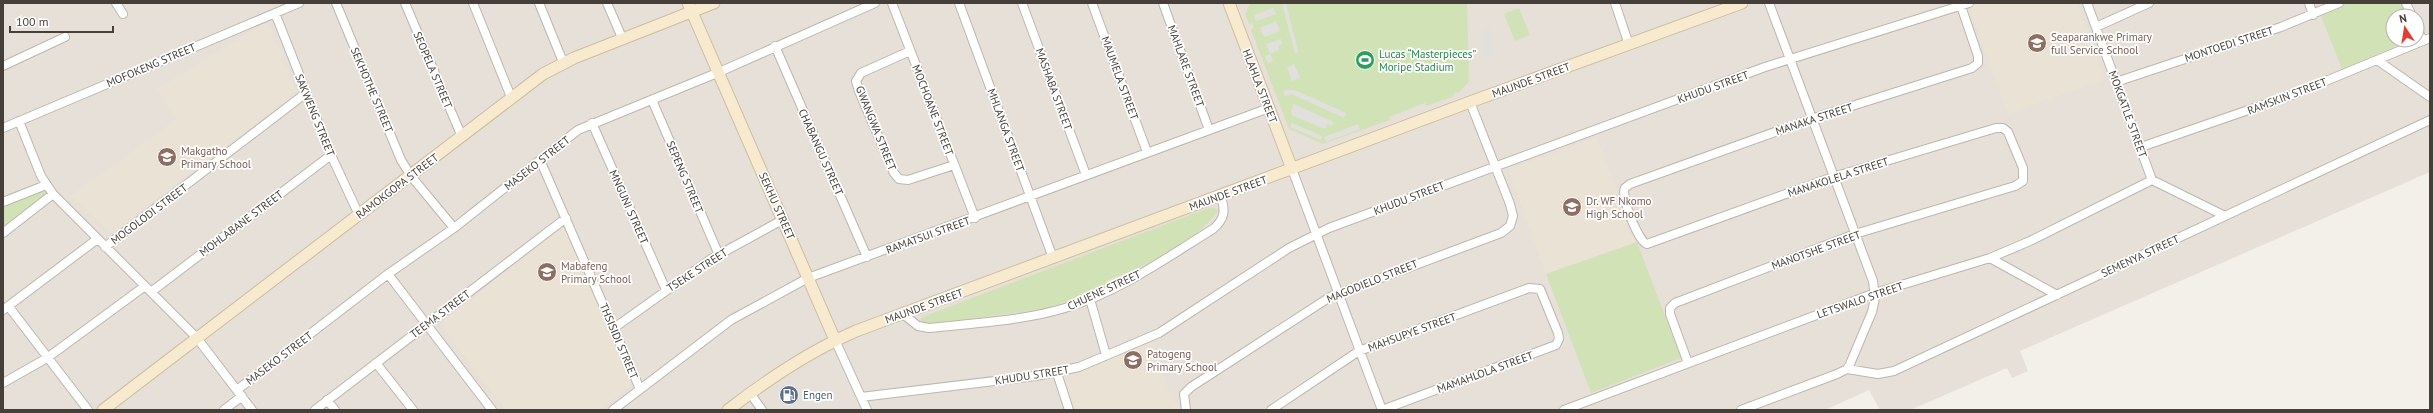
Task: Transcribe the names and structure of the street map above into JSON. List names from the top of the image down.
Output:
{
  "streets": {
    "street": [
      "MONTOEDI STREET",
      "MOFOKENG STREET",
      "MAHLARE STREET",
      "SEOPELA STREET",
      "MAUMELA STREET",
      "MAUNDE STREET",
      "HLAHLA STREET",
      "KHUDU STREET",
      "MASHABA STREET",
      "SEKHOTHE STREET",
      "RAMSKIN STREET",
      "MOCHOANE STREET",
      "MOKGATLE STREET",
      "SAKWENG STREET",
      "MANAKA STREET",
      "GWANGWA STREET",
      "MHLANGA STREET",
      "CHABANGU STREET",
      "MASEKO STREET",
      "SEPENG STREET",
      "MANAKOLELA STREET",
      "RAMOKGOPA STREET",
      "SEKHU STREET",
      "MNGUNI STREET",
      "MOGOLODI STREET",
      "MOHLABANE STREET",
      "RAMATSUI STREET",
      "MANOTSHE STREET",
      "SEMENYA STREET",
      "TSEKE STREET",
      "MAGODIELO STREET",
      "CHUENE STREET",
      "LETSWALO STREET",
      "TEEMA STREET",
      "MAHSUPYE STREET",
      "THSISIDI STREET",
      "MAMAHLOLA STREET"
    ]
  },
  "crossings": [
    ["MONTOEDI STREET", "MOKGATLE STREET"],
    ["MOFOKENG STREET", "SAKWENG STREET"],
    ["MAHLARE STREET", "RAMATSUI STREET"],
    ["SEOPELA STREET", "RAMOKGOPA STREET"],
    ["MAUMELA STREET", "RAMATSUI STREET"],
    ["MAUNDE STREET", "HLAHLA STREET"],
    ["MAUNDE STREET", "MHLANGA STREET"],
    ["MAUNDE STREET", "SEKHU STREET"],
    ["MAUNDE STREET", "MAGODIELO STREET"],
    ["MAUNDE STREET", "CHUENE STREET"],
    ["HLAHLA STREET", "RAMATSUI STREET"],
    ["KHUDU STREET", "MANAKA STREET"],
    ["KHUDU STREET", "SEKHU STREET"],
    ["KHUDU STREET", "MAGODIELO STREET"],
    ["MASHABA STREET", "RAMATSUI STREET"],
    ["SEKHOTHE STREET", "MASEKO STREET"],
    ["SEKHOTHE STREET", "RAMOKGOPA STREET"],
    ["RAMSKIN STREET", "MOKGATLE STREET"],
    ["MOCHOANE STREET", "GWANGWA STREET"],
    ["MOCHOANE STREET", "RAMATSUI STREET"],
    ["MOKGATLE STREET", "LETSWALO STREET"],
    ["SAKWENG STREET", "RAMOKGOPA STREET"],
    ["SAKWENG STREET", "MOGOLODI STREET"],
    ["SAKWENG STREET", "MOHLABANE STREET"],
    ["MANAKA STREET", "MANAKOLELA STREET"],
    ["MHLANGA STREET", "RAMATSUI STREET"],
    ["CHABANGU STREET", "MASEKO STREET"],
    ["CHABANGU STREET", "RAMATSUI STREET"],
    ["MASEKO STREET", "SEPENG STREET"],
    ["MASEKO STREET", "SEKHU STREET"],
    ["MASEKO STREET", "MNGUNI STREET"],
    ["MASEKO STREET", "THSISIDI STREET"],
    ["SEPENG STREET", "TSEKE STREET"],
    ["MANAKOLELA STREET", "MANOTSHE STREET"],
    ["RAMOKGOPA STREET", "SEKHU STREET"],
    ["SEKHU STREET", "RAMATSUI STREET"],
    ["SEKHU STREET", "TSEKE STREET"],
    ["MNGUNI STREET", "TSEKE STREET"],
    ["RAMATSUI STREET", "THSISIDI STREET"],
    ["MANOTSHE STREET", "LETSWALO STREET"],
    ["TSEKE STREET", "THSISIDI STREET"],
    ["TEEMA STREET", "THSISIDI STREET"],
    ["MAHSUPYE STREET", "MAMAHLOLA STREET"]
  ],
  "places": {
    "school or university": [
      "Seaparankwe Primary full Service School",
      "Makgatho Primary School",
      "Dr. WF Nkomo High School",
      "Mabafeng Primary School",
      "Patogeng Primary School"
    ],
    "sports": ["Lucas “Masterpieces” Moripe Stadium"],
    "fuel station": ["Engen"]
  },
  "scale_bar": "100 m",
  "north": "top"
}
